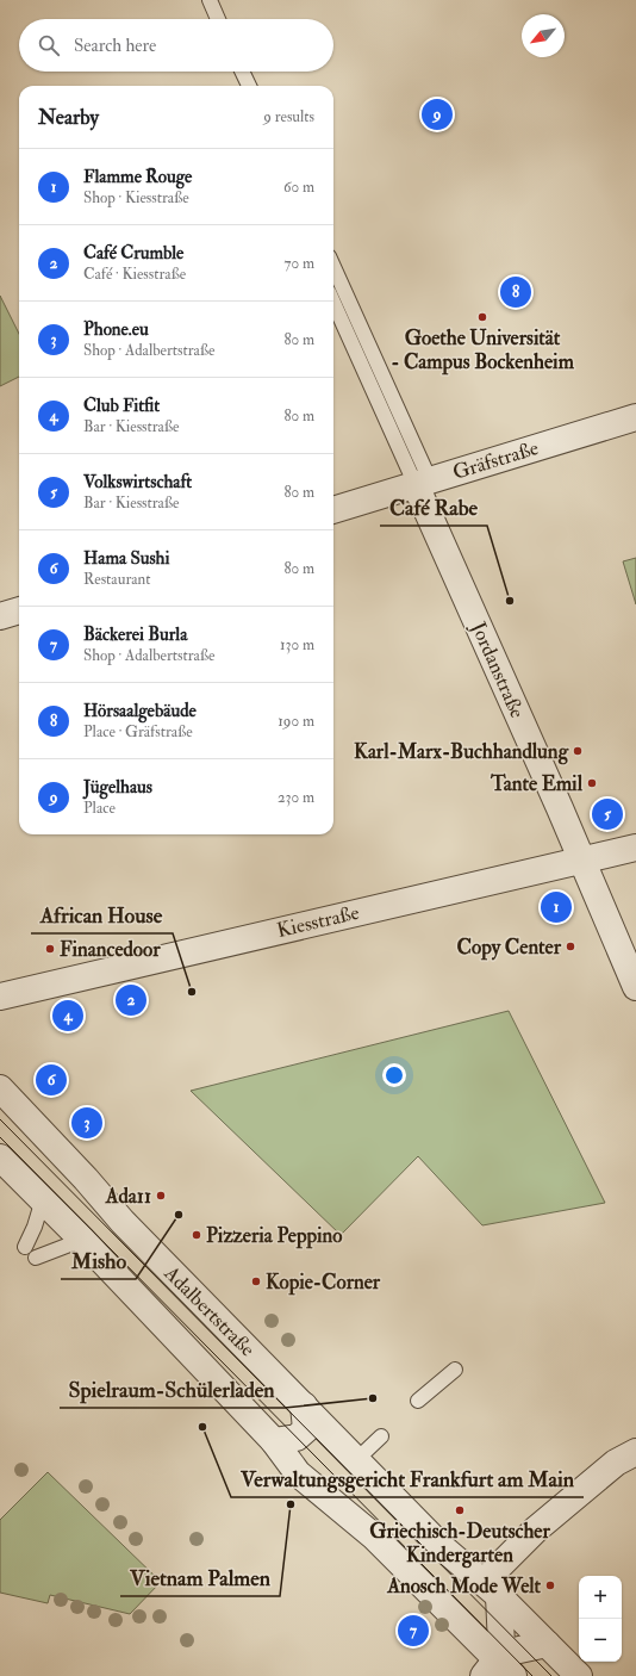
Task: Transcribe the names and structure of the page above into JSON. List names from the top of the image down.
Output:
{
  "streets": {
    "street": [
      "Gräfstraße",
      "Jordanstraße",
      "Kiesstraße",
      "Adalbertstraße"
    ]
  },
  "crossings": [
    ["Gräfstraße", "Jordanstraße"],
    ["Jordanstraße", "Kiesstraße"]
  ],
  "places": [
    "Goethe Universität - Campus Bockenheim",
    "Café Rabe",
    "Karl-Marx-Buchhandlung",
    "Tante Emil",
    "Copy Center",
    "Financedoor",
    "African House",
    "Ada11",
    "Misho",
    "Pizzeria Peppino",
    "Kopie-Corner",
    "Spielraum-Schülerladen",
    "Verwaltungsgericht Frankfurt am Main",
    "Vietnam Palmen",
    "Griechisch-Deutscher Kindergarten",
    "Anosch Mode Welt"
  ],
  "north": "bottom left",
  "page": {
    "search": "Search here",
    "heading": ["Nearby", "9 results"],
    "pins": [
      "9",
      "8",
      "5",
      "1",
      "2",
      "4",
      "6",
      "3",
      "7"
    ],
    "list": [
      {
        "mark": "1",
        "name": "Flamme Rouge",
        "note": "Shop · Kiesstraße",
        "value": "60 m"
      },
      {
        "mark": "2",
        "name": "Café Crumble",
        "note": "Café · Kiesstraße",
        "value": "70 m"
      },
      {
        "mark": "3",
        "name": "Phone.eu",
        "note": "Shop · Adalbertstraße",
        "value": "80 m"
      },
      {
        "mark": "4",
        "name": "Club Fitfit",
        "note": "Bar · Kiesstraße",
        "value": "80 m"
      },
      {
        "mark": "5",
        "name": "Volkswirtschaft",
        "note": "Bar · Kiesstraße",
        "value": "80 m"
      },
      {
        "mark": "6",
        "name": "Hama Sushi",
        "note": "Restaurant",
        "value": "80 m"
      },
      {
        "mark": "7",
        "name": "Bäckerei Burla",
        "note": "Shop · Adalbertstraße",
        "value": "130 m"
      },
      {
        "mark": "8",
        "name": "Hörsaalgebäude",
        "note": "Place · Gräfstraße",
        "value": "190 m"
      },
      {
        "mark": "9",
        "name": "Jügelhaus",
        "note": "Place",
        "value": "230 m"
      }
    ],
    "map_buttons": ["+", "−"]
  }
}
